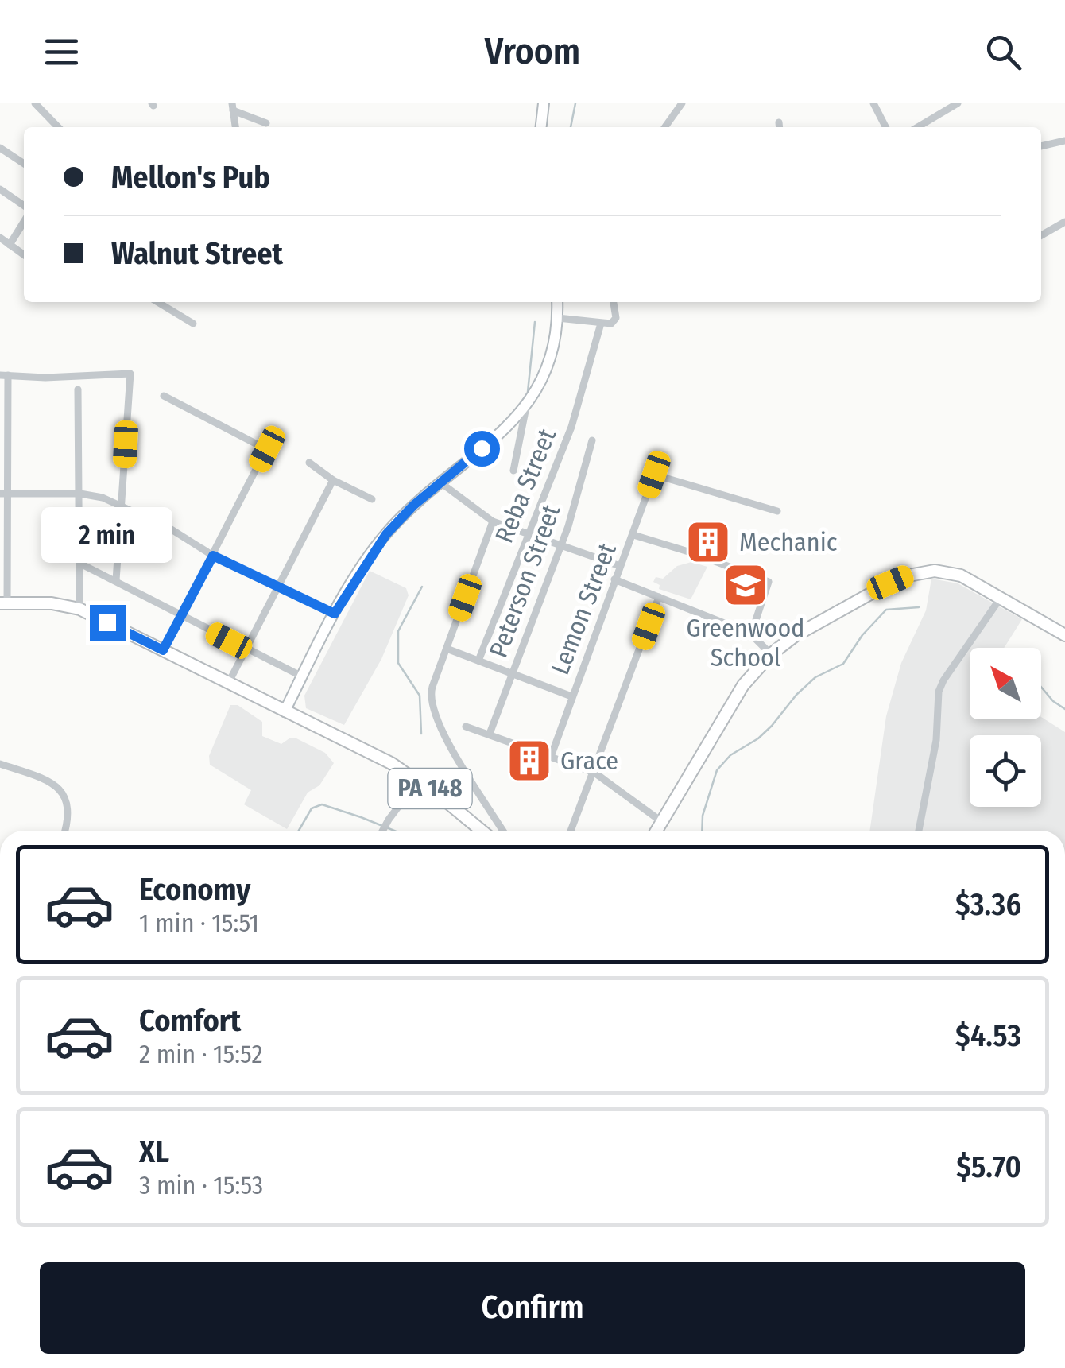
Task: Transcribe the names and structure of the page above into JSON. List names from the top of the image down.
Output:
{
  "streets": {
    "main road": ["PA 148"],
    "street": ["Reba Street", "Peterson Street", "Lemon Street"]
  },
  "places": {
    "building": ["Mechanic", "Grace"],
    "school or university": ["Greenwood School"]
  },
  "north": "top left",
  "page": {
    "header": "Vroom",
    "banner": ["Mellon's Pub", "Walnut Street"],
    "bubble": "2 min",
    "list": [
      {
        "name": "Economy",
        "note": "1 min · 15:51",
        "value": "$3.36"
      },
      {
        "name": "Comfort",
        "note": "2 min · 15:52",
        "value": "$4.53"
      },
      {
        "name": "XL",
        "note": "3 min · 15:53",
        "value": "$5.70"
      }
    ],
    "buttons": "Confirm"
  }
}
